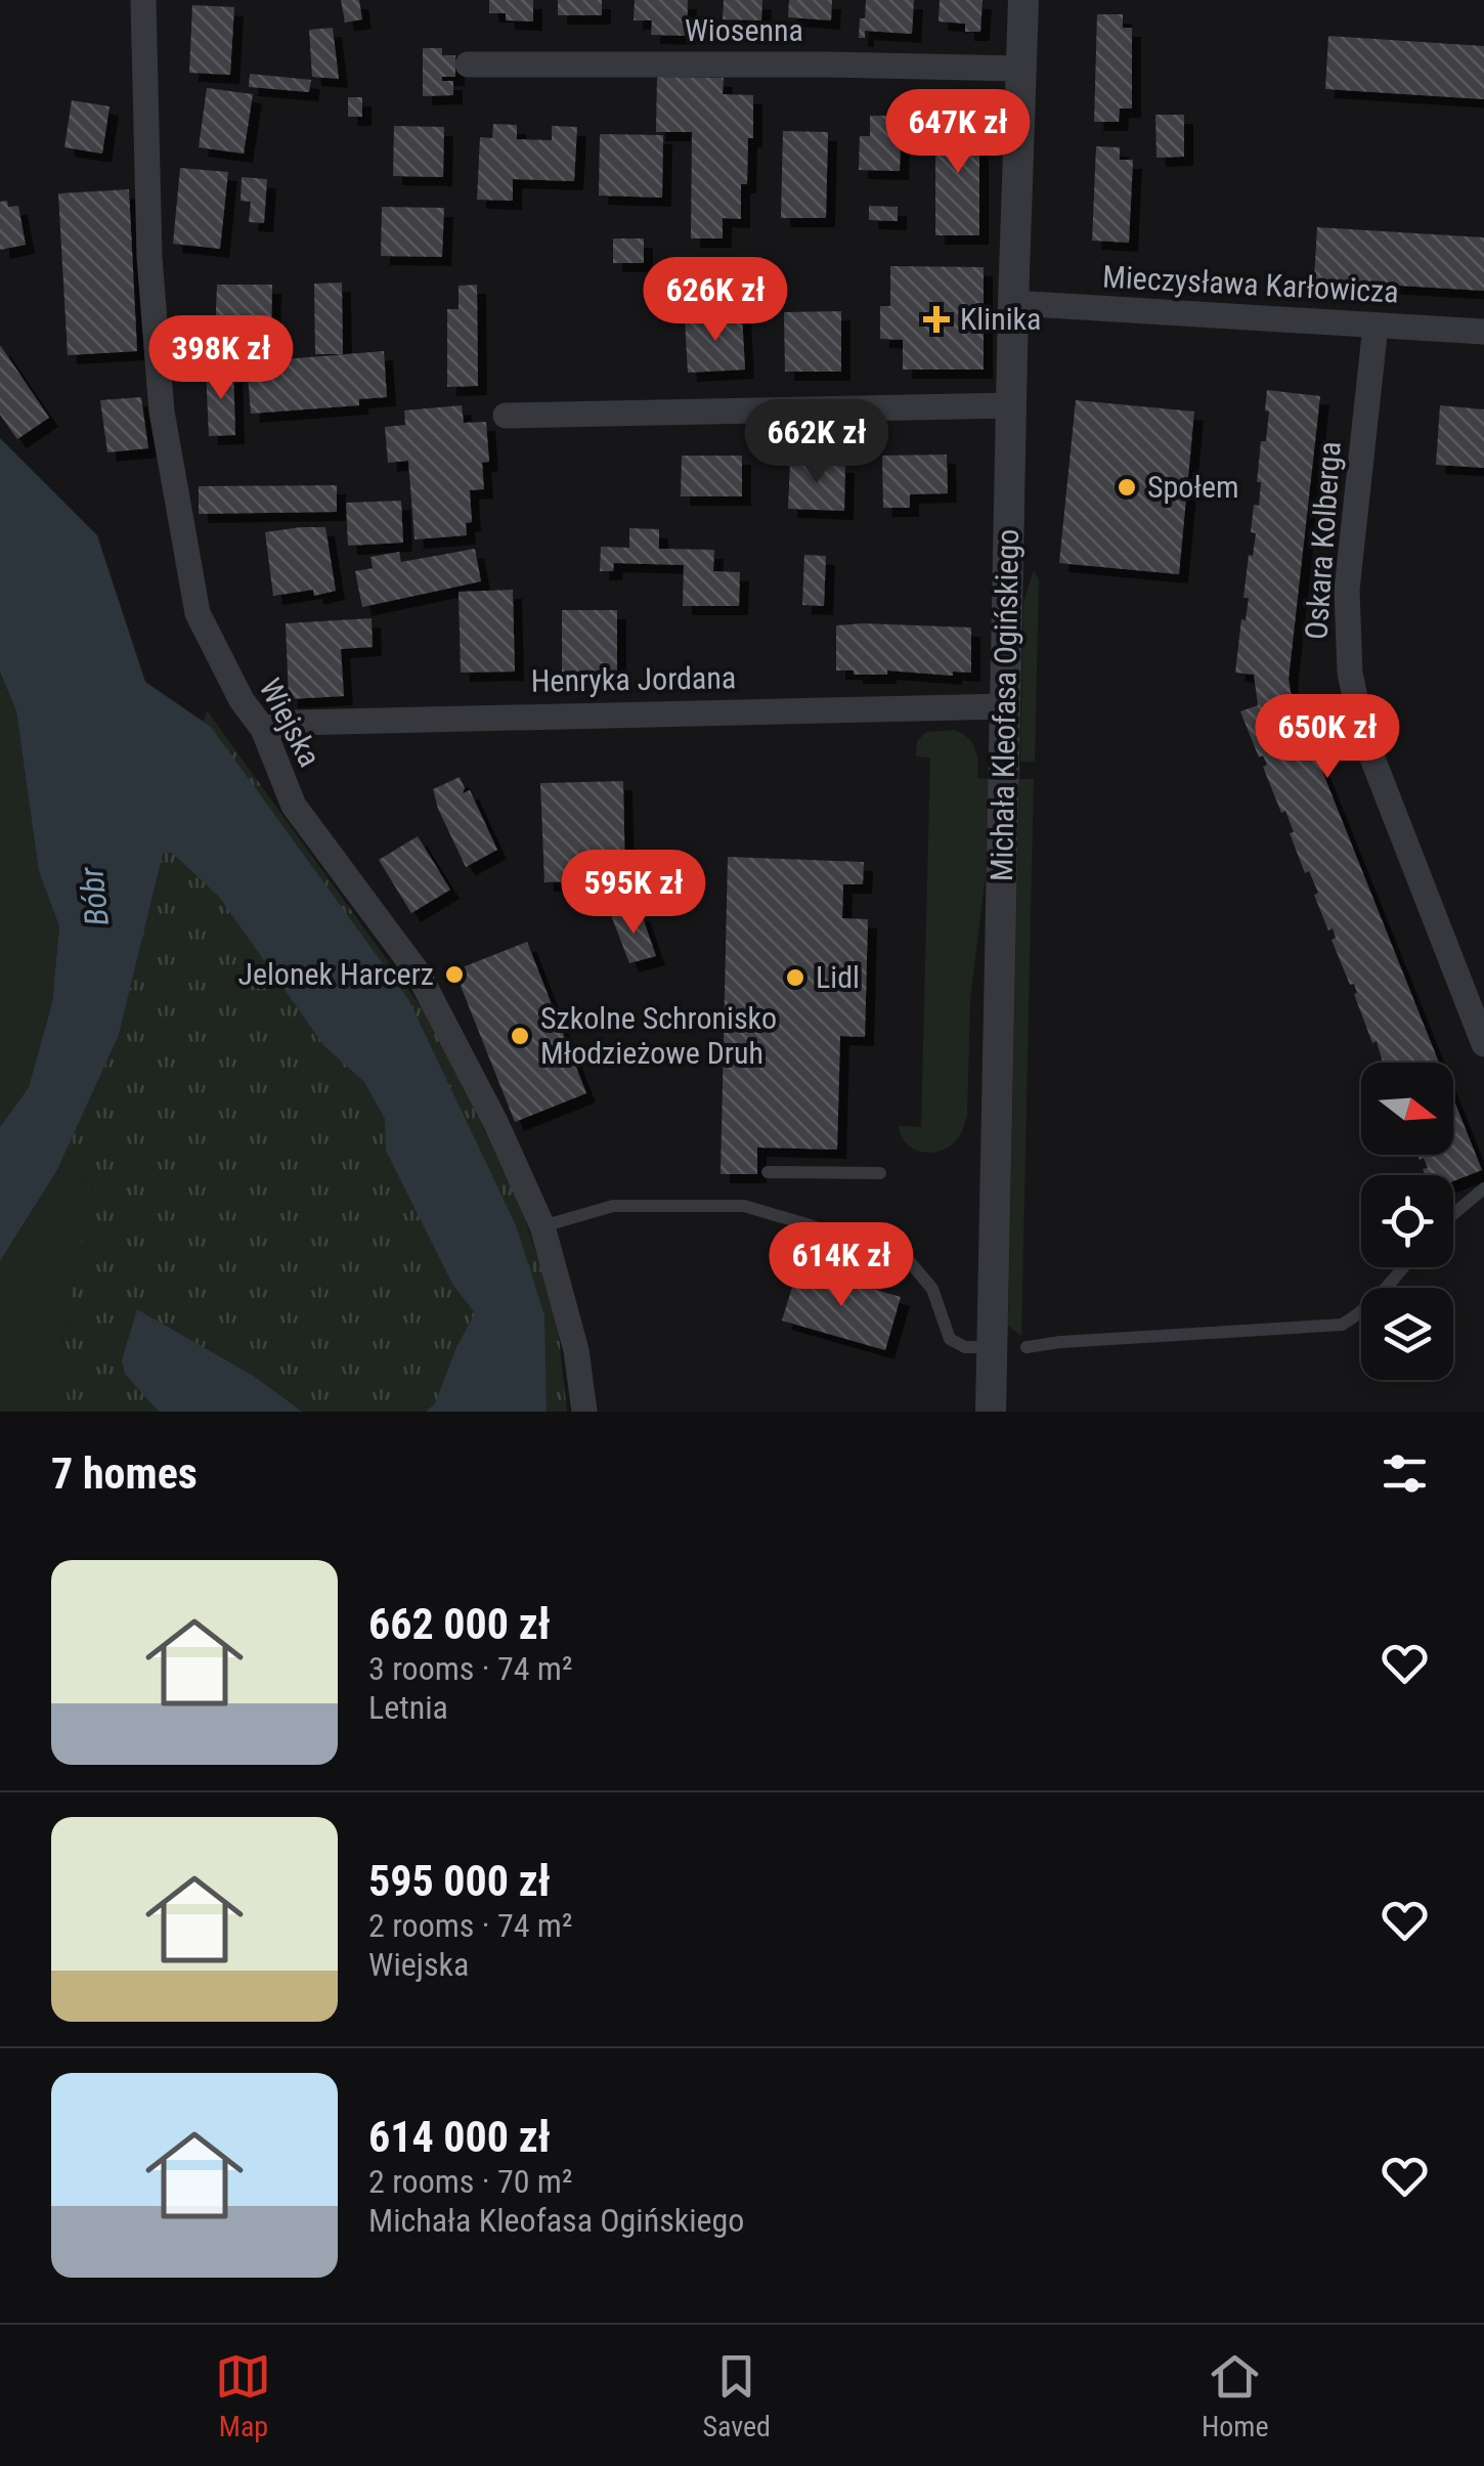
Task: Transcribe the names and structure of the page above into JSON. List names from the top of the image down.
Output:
{
  "streets": {
    "street": [
      "Wiosenna",
      "Mieczysława Karłowicza",
      "Oskara Kolberga",
      "Henryka Jordana",
      "Michała Kleofasa Ogińskiego",
      "Wiejska"
    ]
  },
  "crossings": [
    ["Wiosenna", "Michała Kleofasa Ogińskiego"],
    ["Mieczysława Karłowicza", "Oskara Kolberga"],
    ["Mieczysława Karłowicza", "Michała Kleofasa Ogińskiego"],
    ["Henryka Jordana", "Michała Kleofasa Ogińskiego"],
    ["Henryka Jordana", "Wiejska"]
  ],
  "water": ["Bóbr"],
  "places": {
    "health": ["Klinika"],
    "other": [
      "Społem",
      "Jelonek Harcerz",
      "Lidl",
      "Szkolne Schronisko Młodzieżowe Druh"
    ]
  },
  "north": "right",
  "page": {
    "price": [
      "647K zł",
      "626K zł",
      "398K zł",
      "662K zł",
      "650K zł",
      "595K zł",
      "614K zł"
    ],
    "heading": "7 homes",
    "list": [
      {
        "name": "662 000 zł",
        "note": "3 rooms · 74 m² · Letnia"
      },
      {
        "name": "595 000 zł",
        "note": "2 rooms · 74 m² · Wiejska"
      },
      {
        "name": "614 000 zł",
        "note": "2 rooms · 70 m² · Michała Kleofasa Ogińskiego"
      }
    ],
    "tabs": ["Map", "Saved", "Home"]
  }
}
